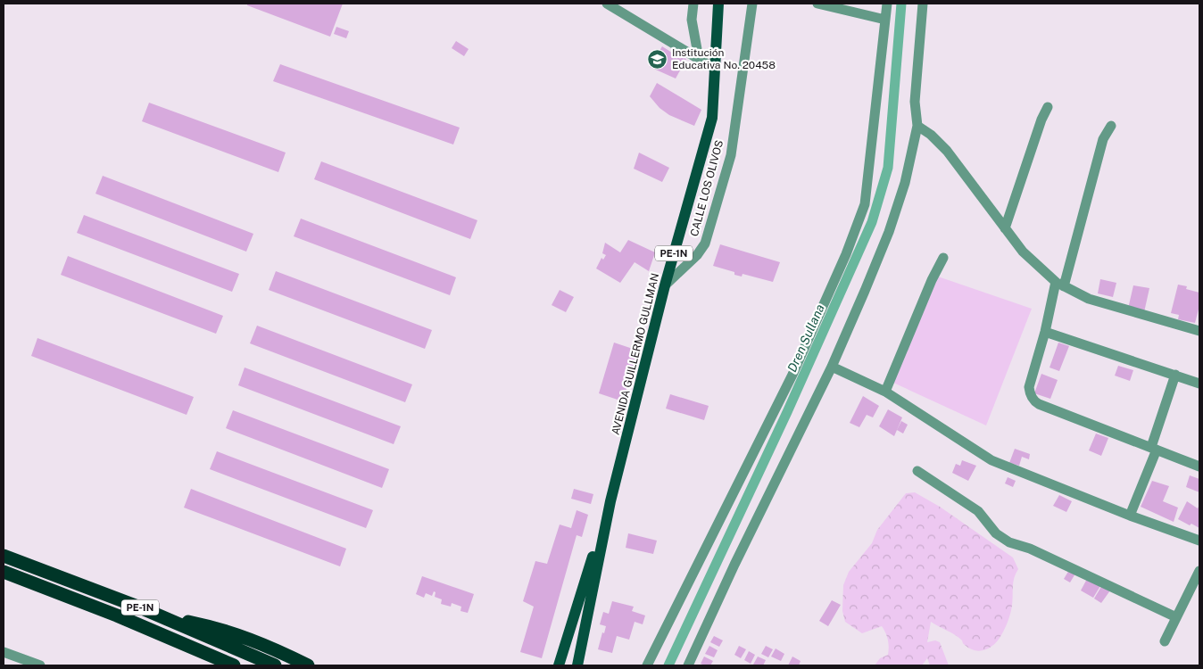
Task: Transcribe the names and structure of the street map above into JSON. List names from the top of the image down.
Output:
{
  "streets": {
    "highway": ["PE-1N"],
    "main road": ["AVENIDA GUILLERMO GULLMAN"],
    "street": ["CALLE LOS OLIVOS"]
  },
  "crossings": [
    ["CALLE LOS OLIVOS", "AVENIDA GUILLERMO GULLMAN"]
  ],
  "water": ["Dren Sullana"],
  "places": {
    "school or university": ["Institución Educativa No. 20458"]
  }
}
